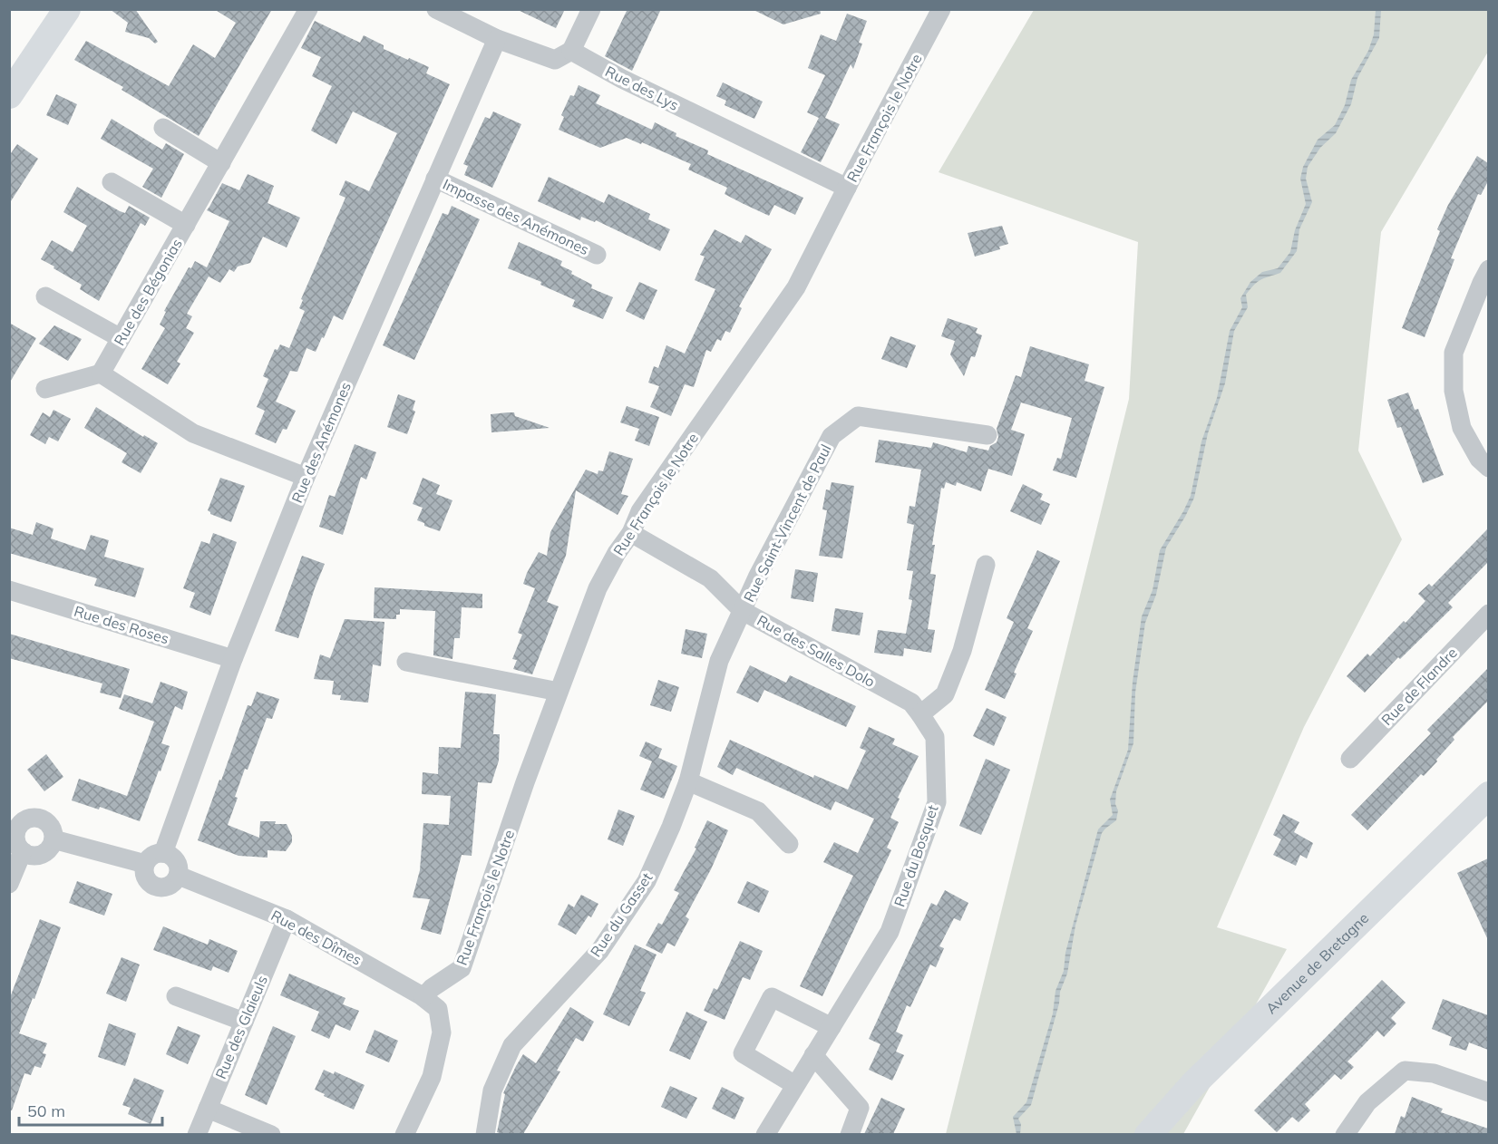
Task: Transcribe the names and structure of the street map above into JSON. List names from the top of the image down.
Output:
{
  "streets": {
    "street": [
      "Rue des Lys",
      "Rue François le Notre",
      "Impasse des Anémones",
      "Rue des Bégonias",
      "Rue des Anémones",
      "Rue Saint-Vincent de Paul",
      "Rue des Roses",
      "Rue des Salles Dolo",
      "Rue de Flandre",
      "Rue du Bosquet",
      "Rue du Gasset",
      "Rue des Dîmes",
      "Avenue de Bretagne",
      "Rue des Glaieuls"
    ]
  },
  "crossings": [
    ["Rue des Lys", "Rue François le Notre"],
    ["Rue François le Notre", "Rue des Salles Dolo"],
    ["Rue François le Notre", "Rue des Dîmes"],
    ["Impasse des Anémones", "Rue des Anémones"],
    ["Rue des Anémones", "Rue des Roses"],
    ["Rue des Anémones", "Rue des Dîmes"],
    ["Rue Saint-Vincent de Paul", "Rue des Salles Dolo"],
    ["Rue Saint-Vincent de Paul", "Rue du Gasset"],
    ["Rue des Salles Dolo", "Rue du Bosquet"],
    ["Rue des Salles Dolo", "Rue du Gasset"],
    ["Rue des Dîmes", "Rue des Glaieuls"]
  ],
  "scale_bar": "50 m"
}
